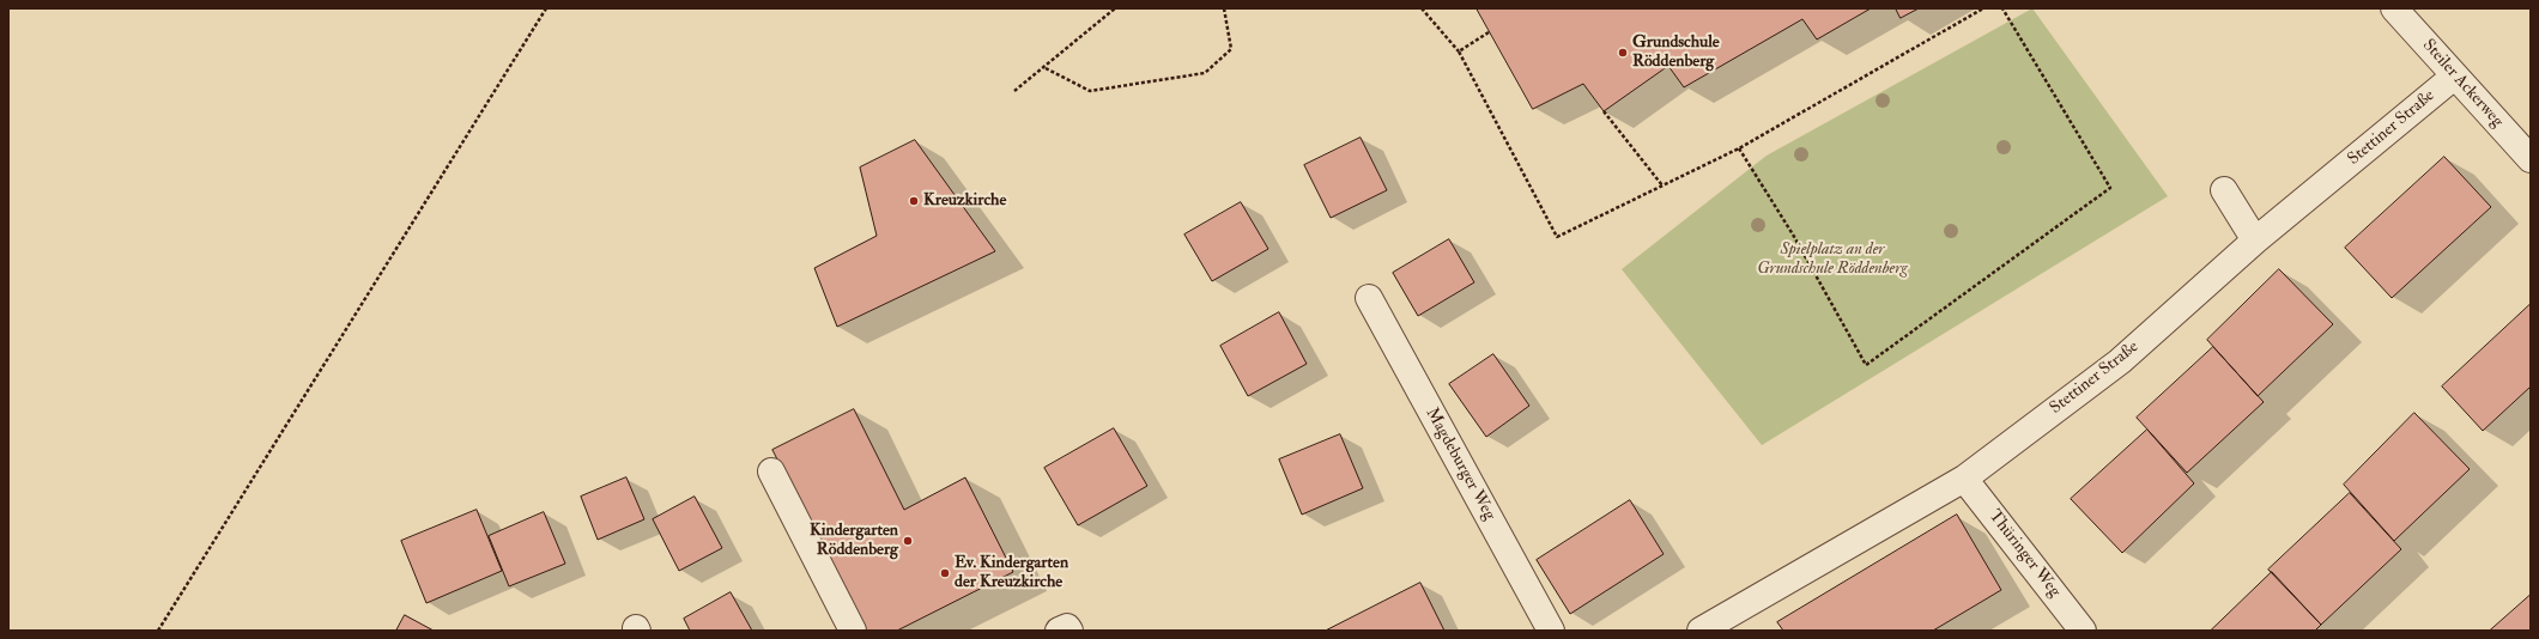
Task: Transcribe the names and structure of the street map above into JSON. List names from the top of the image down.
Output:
{
  "streets": {
    "street": [
      "Steiler Ackerweg",
      "Stettiner Straße",
      "Magdeburger Weg",
      "Thüringer Weg"
    ]
  },
  "crossings": [
    ["Steiler Ackerweg", "Stettiner Straße"],
    ["Stettiner Straße", "Thüringer Weg"]
  ],
  "parks": ["Spielplatz an der Grundschule Röddenberg"],
  "places": [
    "Grundschule Röddenberg",
    "Kreuzkirche",
    "Kindergarten Röddenberg",
    "Ev. Kindergarten der Kreuzkirche"
  ]
}
